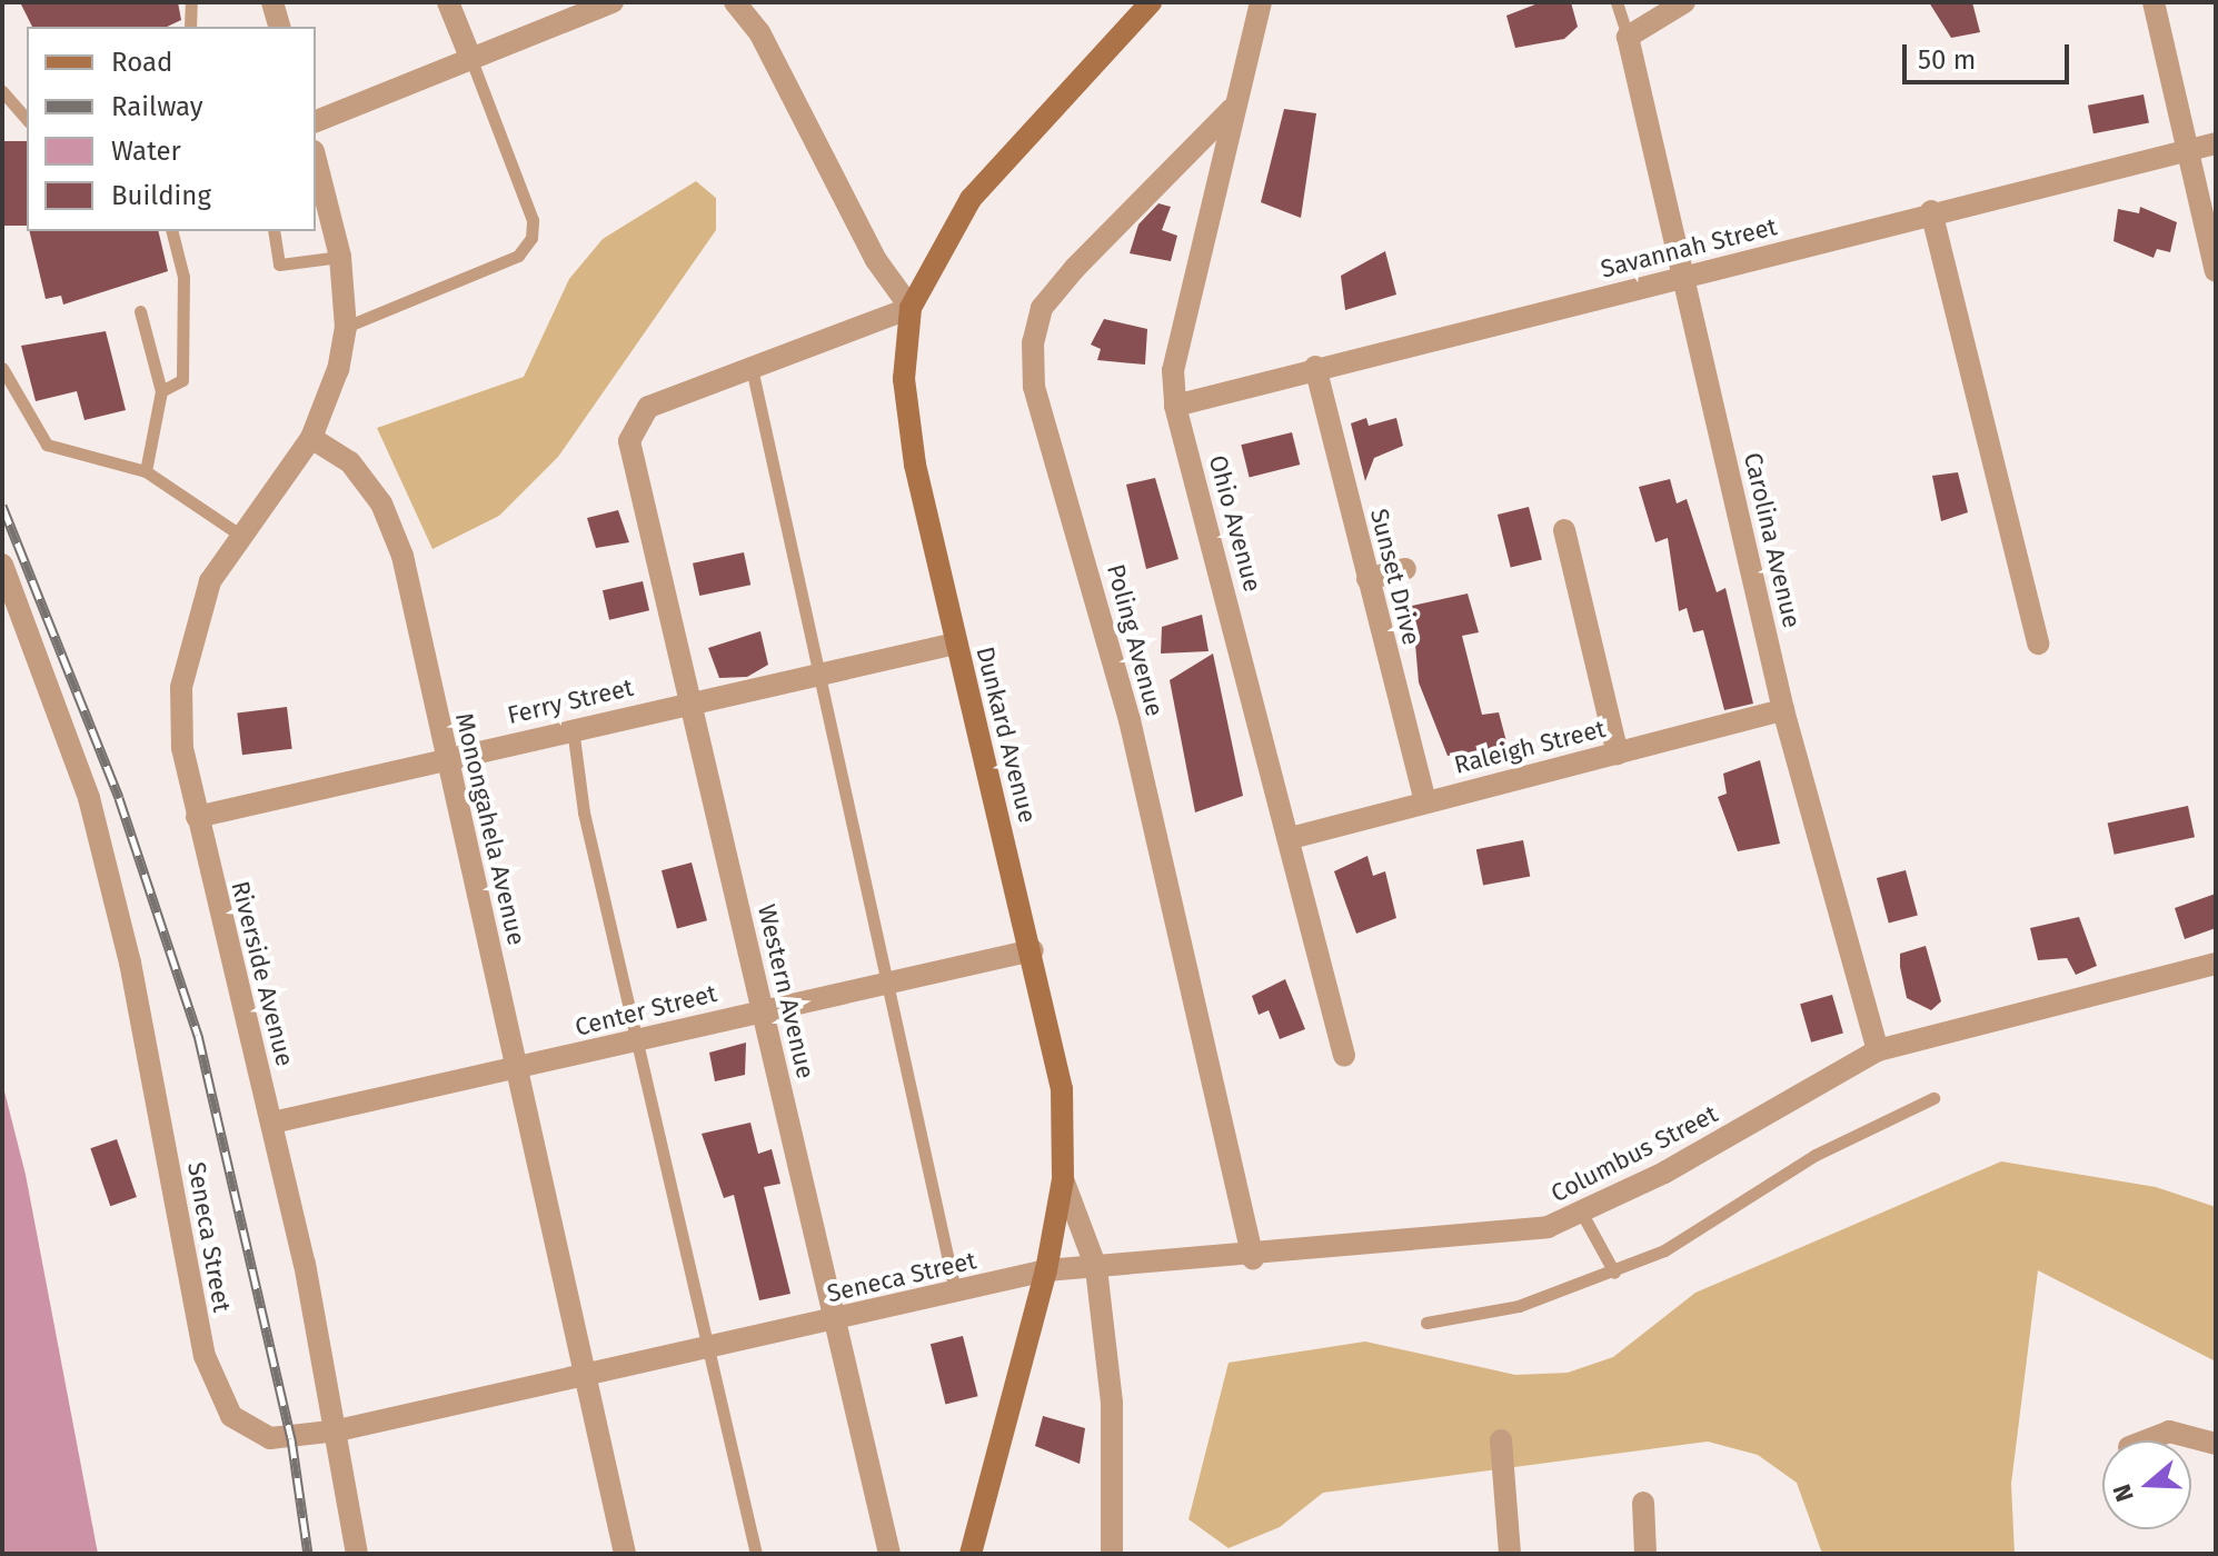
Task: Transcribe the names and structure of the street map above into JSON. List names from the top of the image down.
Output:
{
  "streets": {
    "main road": ["Dunkard Avenue"],
    "street": [
      "Savannah Street",
      "Ohio Avenue",
      "Carolina Avenue",
      "Sunset Drive",
      "Poling Avenue",
      "Ferry Street",
      "Raleigh Street",
      "Monongahela Avenue",
      "Riverside Avenue",
      "Western Avenue",
      "Center Street",
      "Columbus Street",
      "Seneca Street"
    ]
  },
  "crossings": [
    ["Savannah Street", "Ohio Avenue"],
    ["Savannah Street", "Carolina Avenue"],
    ["Savannah Street", "Sunset Drive"],
    ["Ohio Avenue", "Poling Avenue"],
    ["Ohio Avenue", "Raleigh Street"],
    ["Carolina Avenue", "Raleigh Street"],
    ["Carolina Avenue", "Columbus Street"],
    ["Sunset Drive", "Raleigh Street"],
    ["Poling Avenue", "Columbus Street"],
    ["Ferry Street", "Dunkard Avenue"],
    ["Ferry Street", "Monongahela Avenue"],
    ["Ferry Street", "Riverside Avenue"],
    ["Ferry Street", "Western Avenue"],
    ["Dunkard Avenue", "Center Street"],
    ["Dunkard Avenue", "Columbus Street"],
    ["Dunkard Avenue", "Seneca Street"],
    ["Monongahela Avenue", "Riverside Avenue"],
    ["Monongahela Avenue", "Center Street"],
    ["Monongahela Avenue", "Seneca Street"],
    ["Riverside Avenue", "Center Street"],
    ["Riverside Avenue", "Seneca Street"],
    ["Western Avenue", "Center Street"],
    ["Western Avenue", "Seneca Street"],
    ["Columbus Street", "Seneca Street"]
  ],
  "legend": [
    "Road",
    "Railway",
    "Water",
    "Building"
  ],
  "scale_bar": "50 m",
  "north": "left"
}
